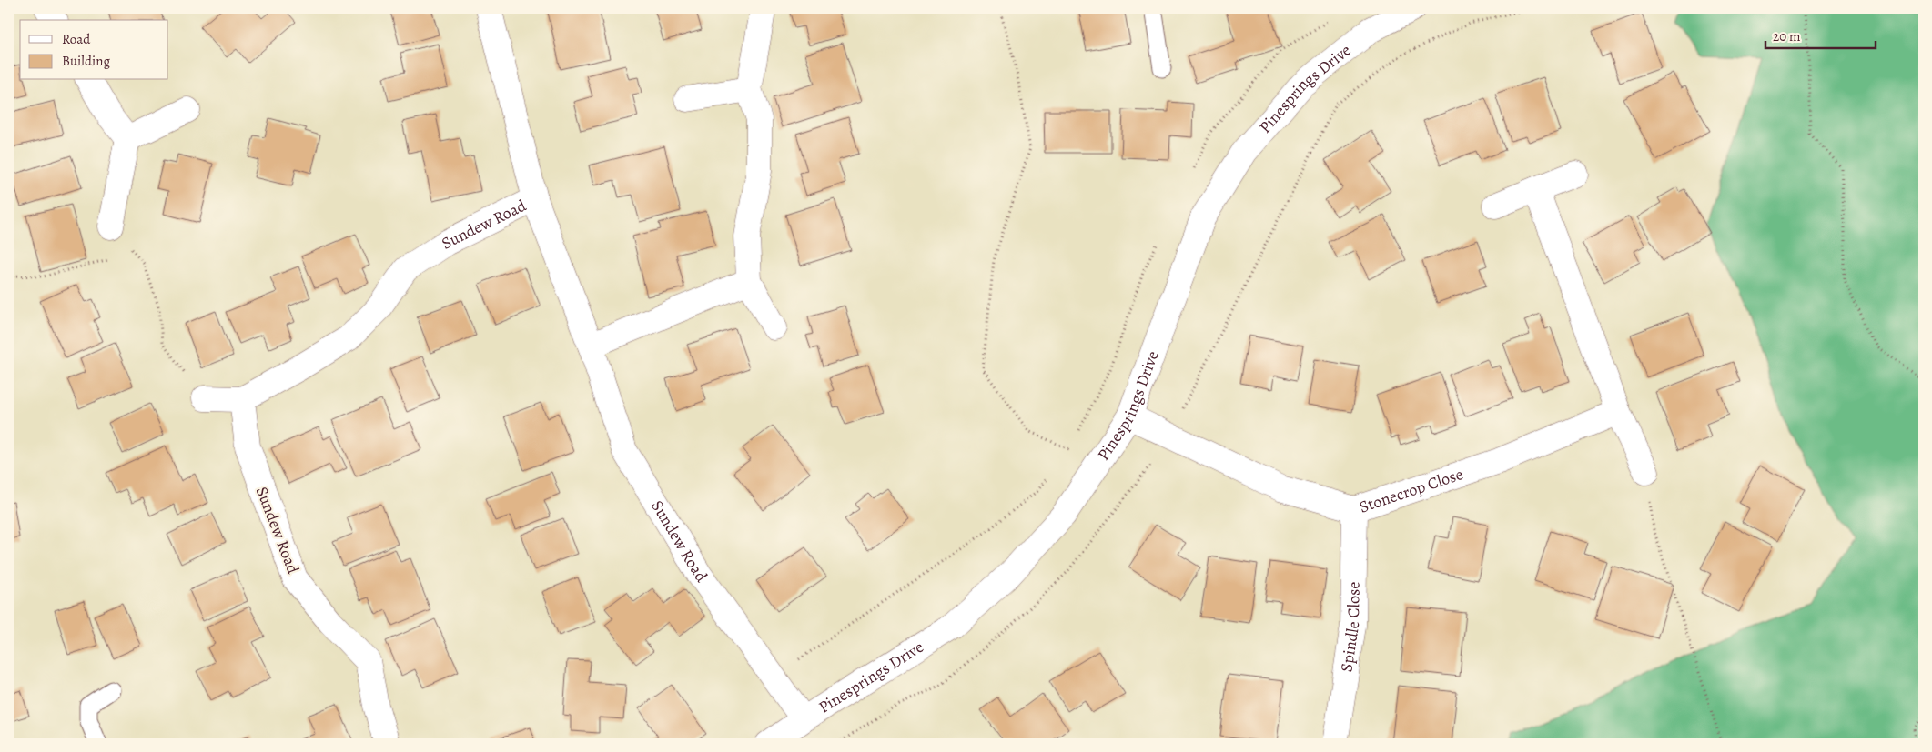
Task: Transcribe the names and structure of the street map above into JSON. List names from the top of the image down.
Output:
{
  "streets": {
    "street": [
      "Pinesprings Drive",
      "Sundew Road",
      "Stonecrop Close",
      "Spindle Close"
    ]
  },
  "crossings": [
    ["Pinesprings Drive", "Sundew Road"],
    ["Pinesprings Drive", "Stonecrop Close"],
    ["Stonecrop Close", "Spindle Close"]
  ],
  "legend": ["Road", "Building"],
  "scale_bar": "20 m"
}
